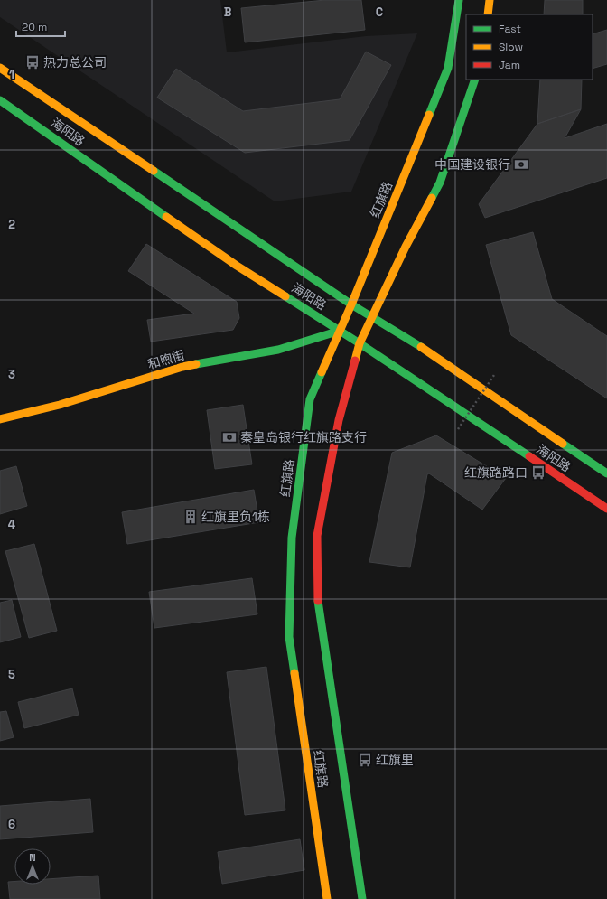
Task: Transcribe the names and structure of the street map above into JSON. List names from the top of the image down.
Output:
{
  "streets": {
    "main road": ["海阳路", "红旗路", "和煦街"]
  },
  "crossings": [
    ["海阳路", "红旗路"],
    ["海阳路", "和煦街"],
    ["红旗路", "和煦街"]
  ],
  "places": {
    "bus stop": ["热力总公司", "红旗路路口", "红旗里"],
    "bank": ["中国建设银行", "秦皇岛银行红旗路支行"],
    "building": ["红旗里负1栋"]
  },
  "legend": ["Fast", "Slow", "Jam"],
  "scale_bar": "20 m",
  "north": "top",
  "grid": {
    "columns": ["B", "C"],
    "rows": [
      "1",
      "2",
      "3",
      "4",
      "5",
      "6"
    ]
  }
}
